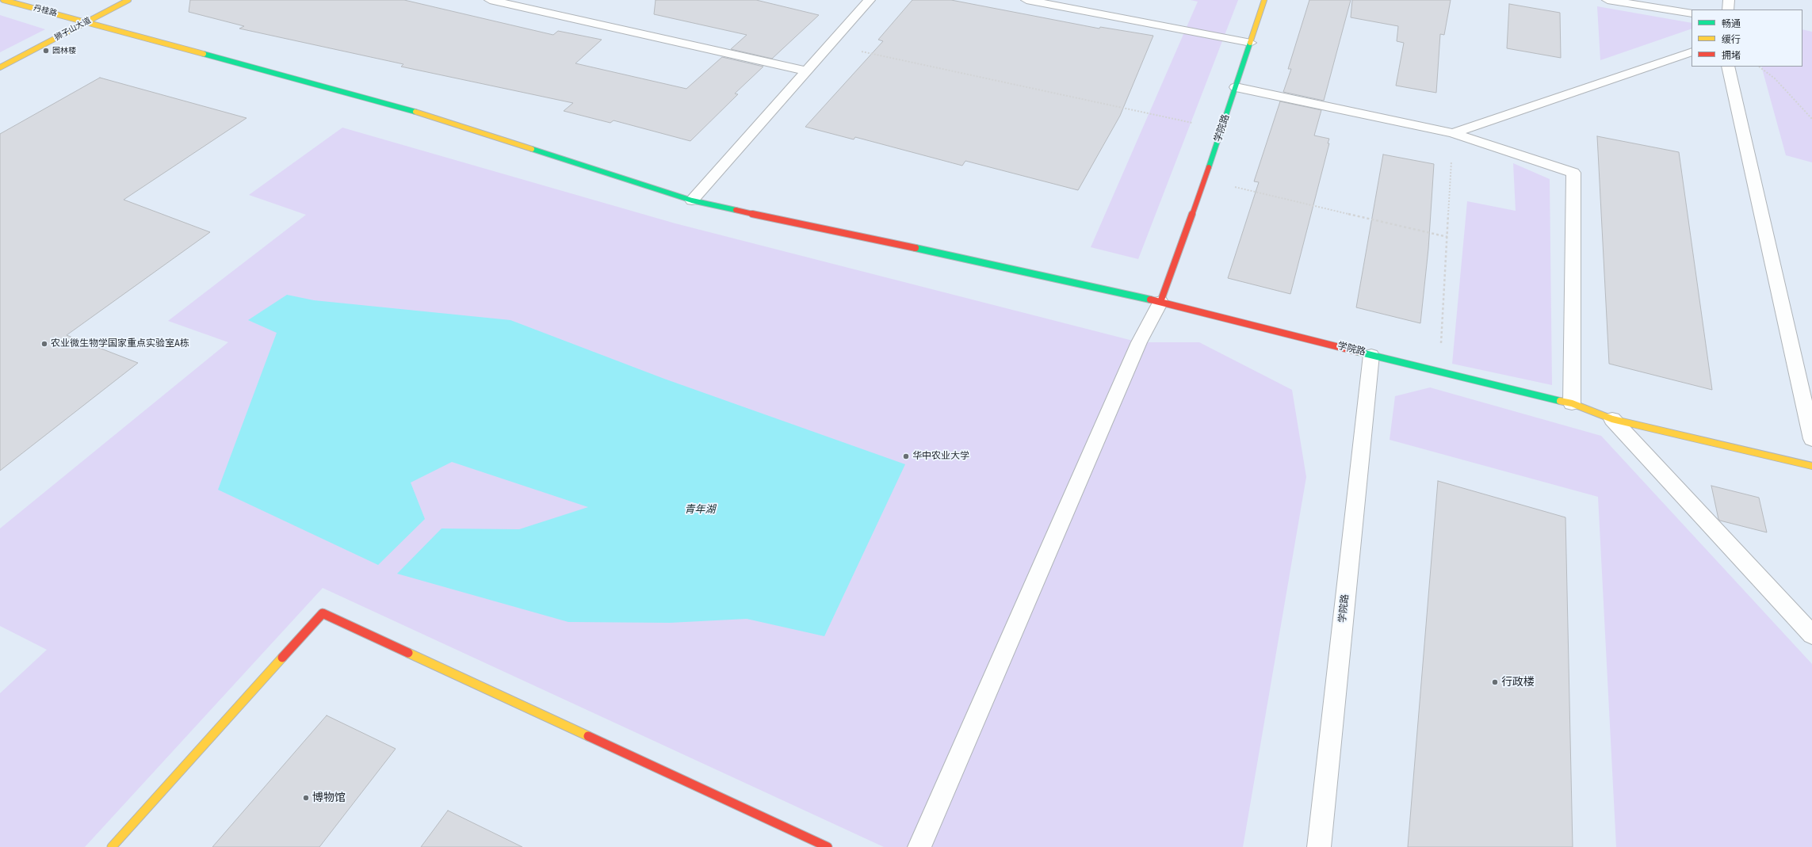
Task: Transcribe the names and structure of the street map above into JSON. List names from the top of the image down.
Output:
{
  "streets": {
    "street": ["丹桂路", "狮子山大道", "学院路"]
  },
  "crossings": [
    ["丹桂路", "狮子山大道"],
    ["丹桂路", "学院路"]
  ],
  "water": ["青年湖"],
  "places": [
    "园林楼",
    "农业微生物学国家重点实验室A栋",
    "华中农业大学",
    "行政楼",
    "博物馆"
  ],
  "legend": ["畅通", "缓行", "拥堵"]
}
